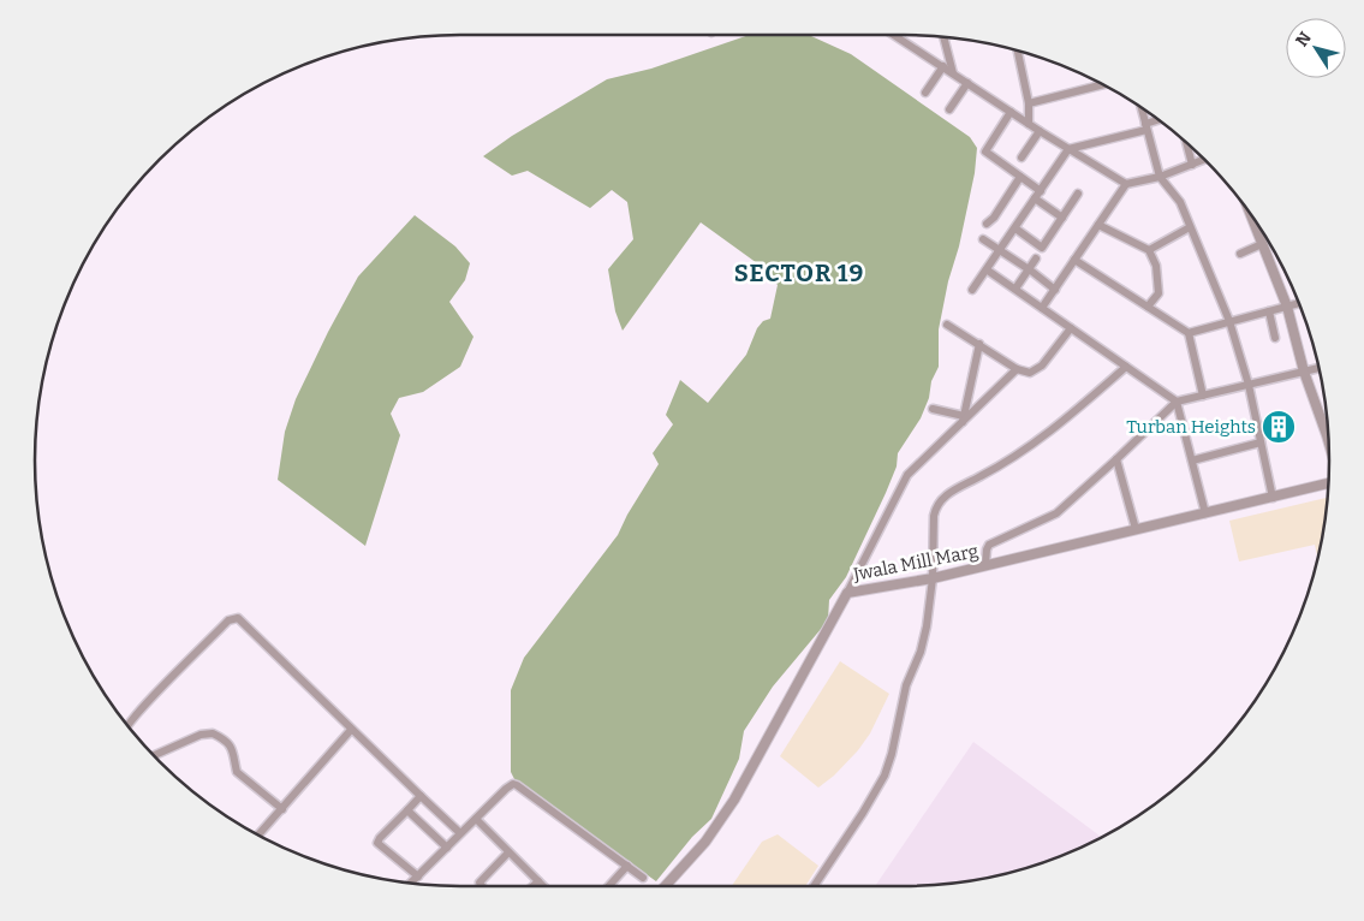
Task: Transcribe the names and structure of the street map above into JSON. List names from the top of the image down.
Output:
{
  "streets": {
    "street": ["Jwala Mill Marg"]
  },
  "districts": ["SECTOR 19"],
  "places": {
    "building": ["Turban Heights"]
  },
  "north": "top left"
}
